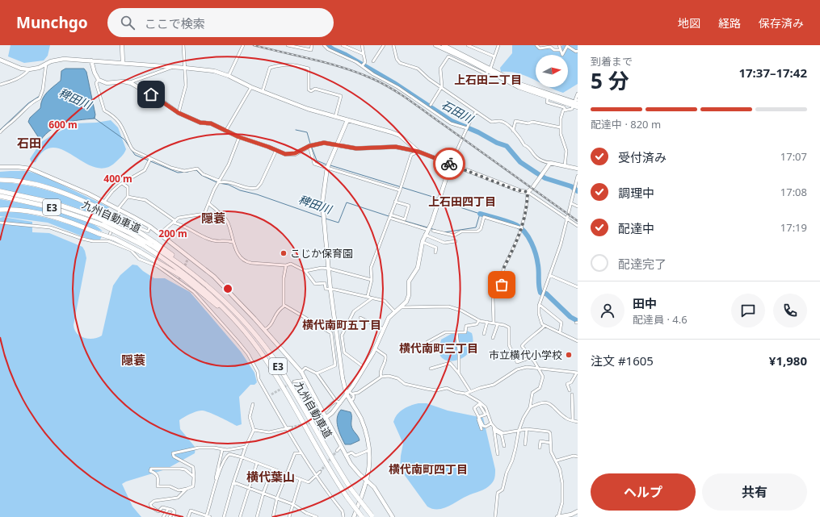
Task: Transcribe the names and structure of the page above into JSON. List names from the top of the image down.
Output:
{
  "streets": {
    "highway": ["E3", "九州自動車道"]
  },
  "districts": [
    "上石田二丁目",
    "石田",
    "上石田四丁目",
    "隠蓑",
    "横代南町五丁目",
    "横代南町三丁目",
    "隠蓑",
    "横代南町四丁目",
    "横代葉山"
  ],
  "water": ["稗田川", "石田川"],
  "places": ["こじか保育園", "市立横代小学校"],
  "north": "right",
  "page": {
    "header": "Munchgo",
    "search": "ここで検索",
    "nav": ["地図", "経路", "保存済み"],
    "heading": ["5 分", "到着まで", "17:37–17:42"],
    "panel": [
      "田中",
      "配達員 · 4.6",
      "注文 #1605",
      "¥1,980"
    ],
    "bar": "配達中 · 820 m",
    "list": [
      ["受付済み", "17:07"],
      ["調理中", "17:08"],
      ["配達中", "17:19"],
      "配達完了"
    ],
    "buttons": ["ヘルプ", "共有"]
  },
  "rings": ["600 m", "400 m", "200 m"]
}
